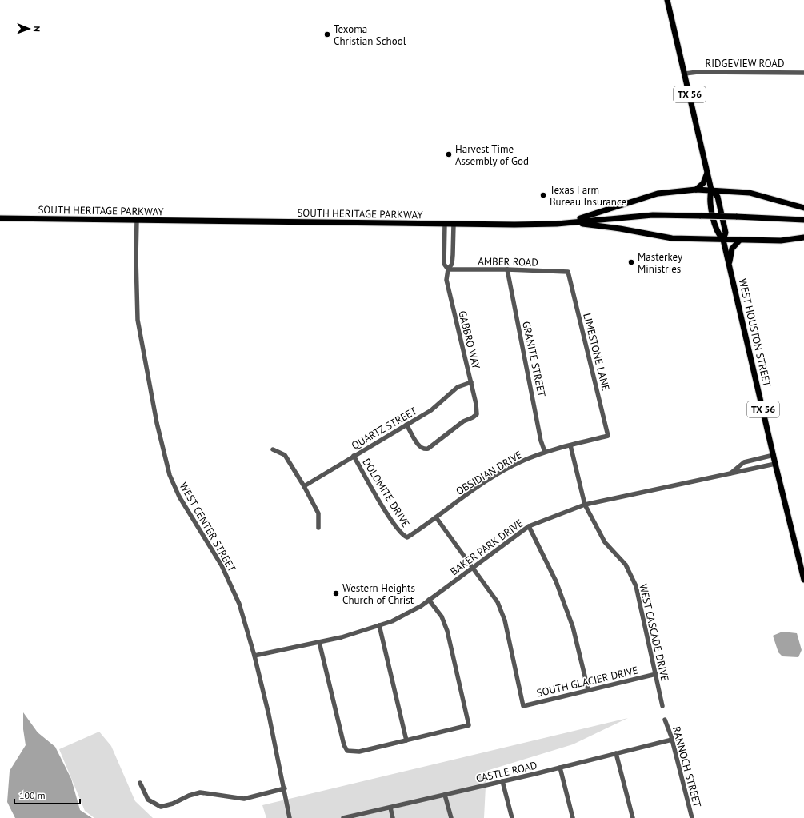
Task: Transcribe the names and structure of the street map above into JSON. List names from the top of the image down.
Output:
{
  "streets": {
    "main road": ["TX 56", "SOUTH HERITAGE PARKWAY", "WEST HOUSTON STREET"],
    "street": [
      "RIDGEVIEW ROAD",
      "AMBER ROAD",
      "GABBRO WAY",
      "LIMESTONE LANE",
      "GRANITE STREET",
      "QUARTZ STREET",
      "OBSIDIAN DRIVE",
      "DOLOMITE DRIVE",
      "WEST CENTER STREET",
      "BAKER PARK DRIVE",
      "WEST CASCADE DRIVE",
      "SOUTH GLACIER DRIVE",
      "RANNOCH STREET",
      "CASTLE ROAD"
    ]
  },
  "crossings": [
    ["RIDGEVIEW ROAD", "WEST HOUSTON STREET"],
    ["SOUTH HERITAGE PARKWAY", "GABBRO WAY"],
    ["SOUTH HERITAGE PARKWAY", "WEST CENTER STREET"],
    ["AMBER ROAD", "GABBRO WAY"],
    ["AMBER ROAD", "LIMESTONE LANE"],
    ["AMBER ROAD", "GRANITE STREET"],
    ["WEST HOUSTON STREET", "BAKER PARK DRIVE"],
    ["GABBRO WAY", "QUARTZ STREET"],
    ["LIMESTONE LANE", "OBSIDIAN DRIVE"],
    ["GRANITE STREET", "OBSIDIAN DRIVE"],
    ["QUARTZ STREET", "DOLOMITE DRIVE"],
    ["OBSIDIAN DRIVE", "DOLOMITE DRIVE"],
    ["OBSIDIAN DRIVE", "WEST CASCADE DRIVE"],
    ["WEST CENTER STREET", "BAKER PARK DRIVE"],
    ["BAKER PARK DRIVE", "WEST CASCADE DRIVE"],
    ["BAKER PARK DRIVE", "SOUTH GLACIER DRIVE"],
    ["WEST CASCADE DRIVE", "SOUTH GLACIER DRIVE"],
    ["RANNOCH STREET", "CASTLE ROAD"]
  ],
  "places": [
    "Texoma Christian School",
    "Harvest Time Assembly of God",
    "Texas Farm Bureau Insurance",
    "Masterkey Ministries",
    "Western Heights Church of Christ"
  ],
  "scale_bar": "100 m",
  "north": "right"
}
